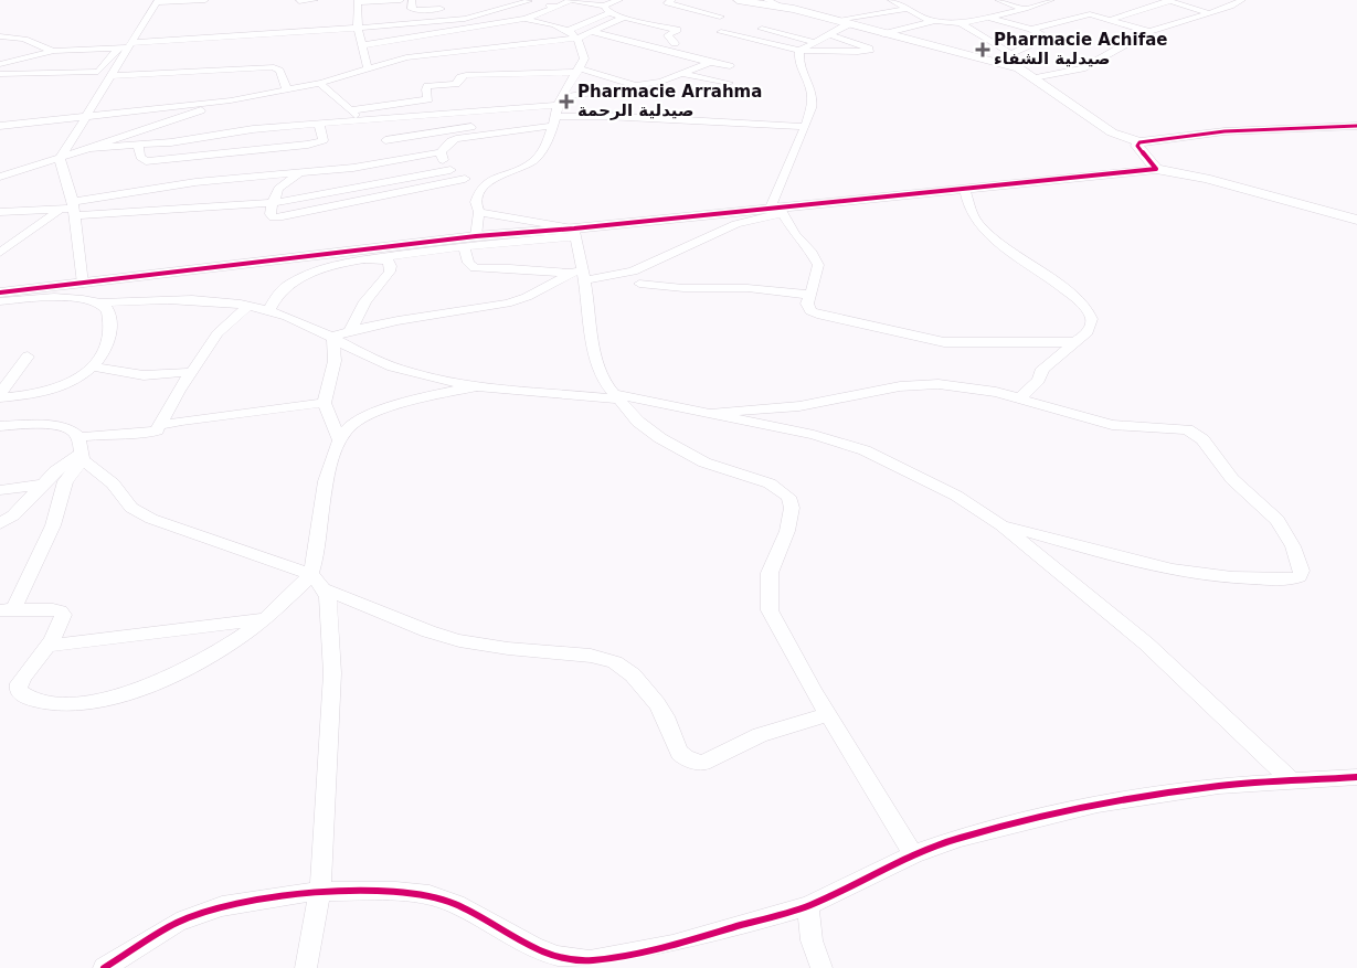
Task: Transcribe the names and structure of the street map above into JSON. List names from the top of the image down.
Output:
{
  "places": {
    "health": ["Pharmacie Achifae صيدلية الشفاء", "Pharmacie Arrahma صيدلية الرحمة"]
  }
}
